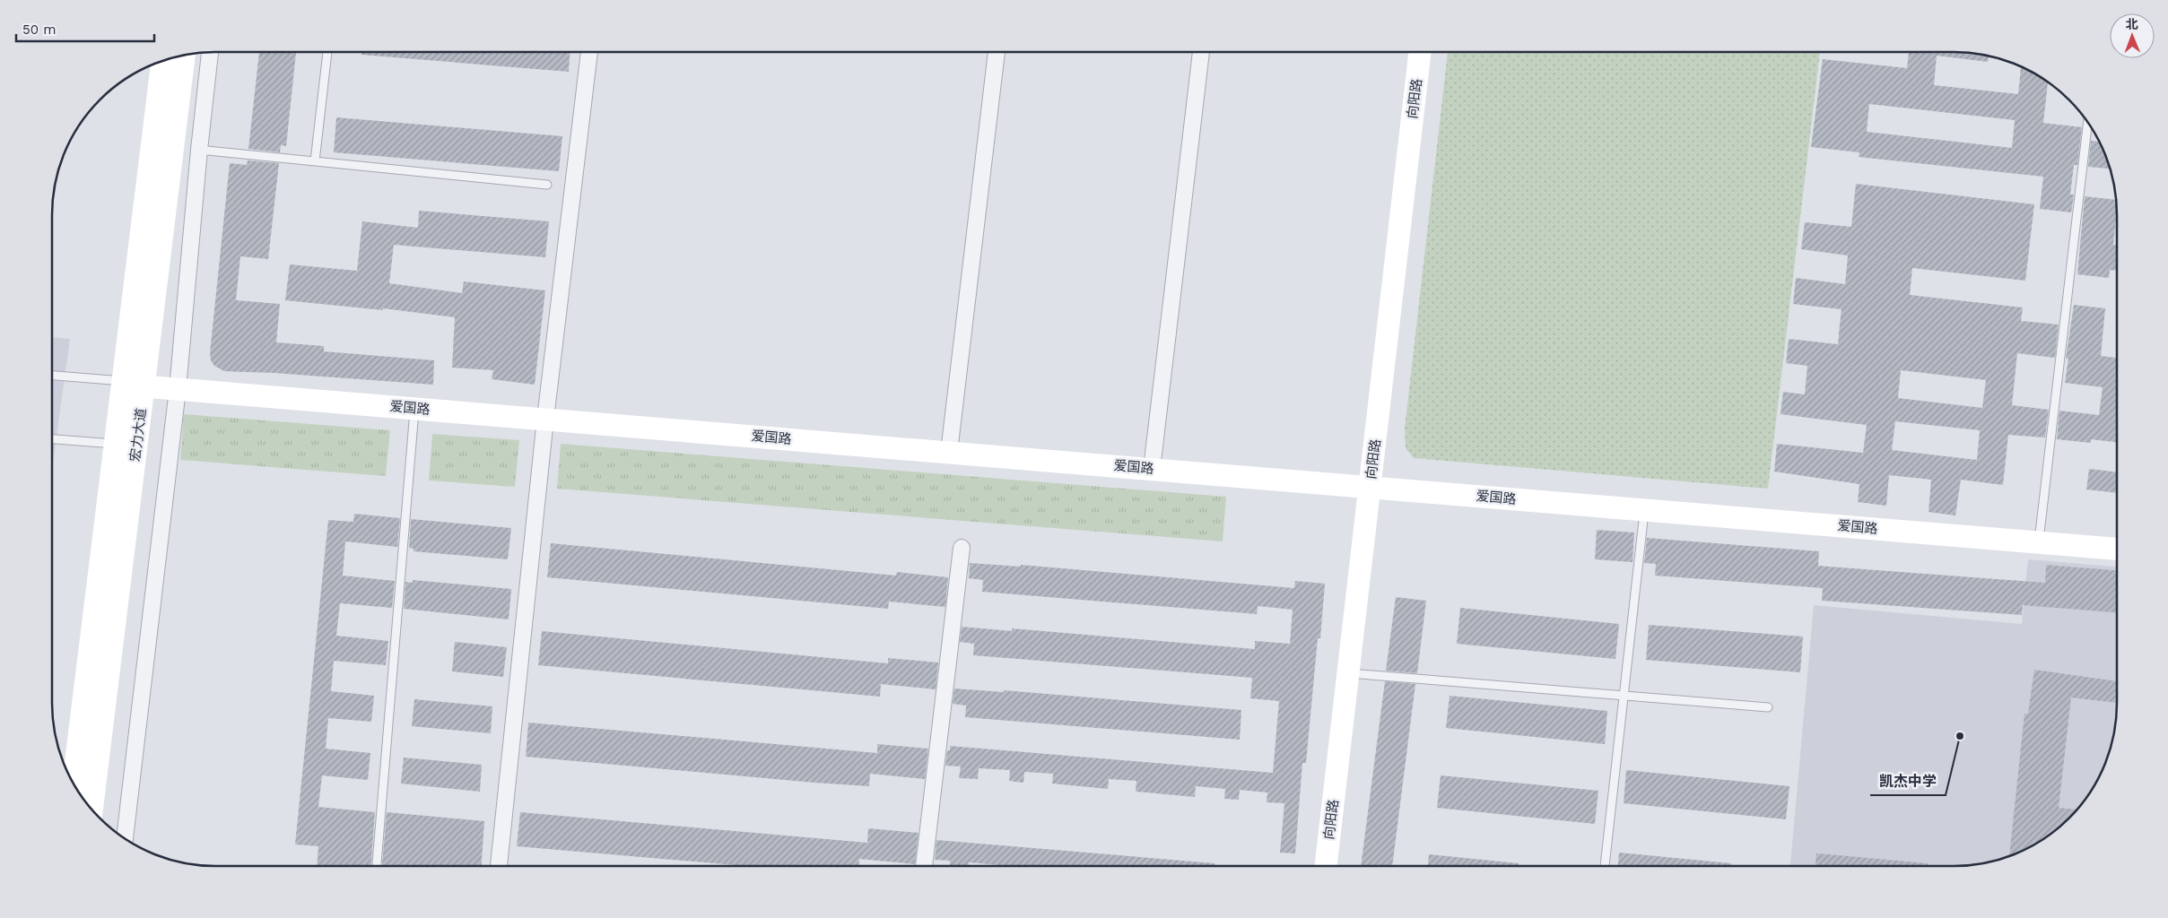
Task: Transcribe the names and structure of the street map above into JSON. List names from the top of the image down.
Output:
{
  "streets": {
    "street": ["向阳路", "爱国路", "宏力大道"]
  },
  "crossings": [
    ["向阳路", "爱国路"],
    ["爱国路", "宏力大道"]
  ],
  "places": ["凯杰中学"],
  "scale_bar": "50 m",
  "north": "top"
}
